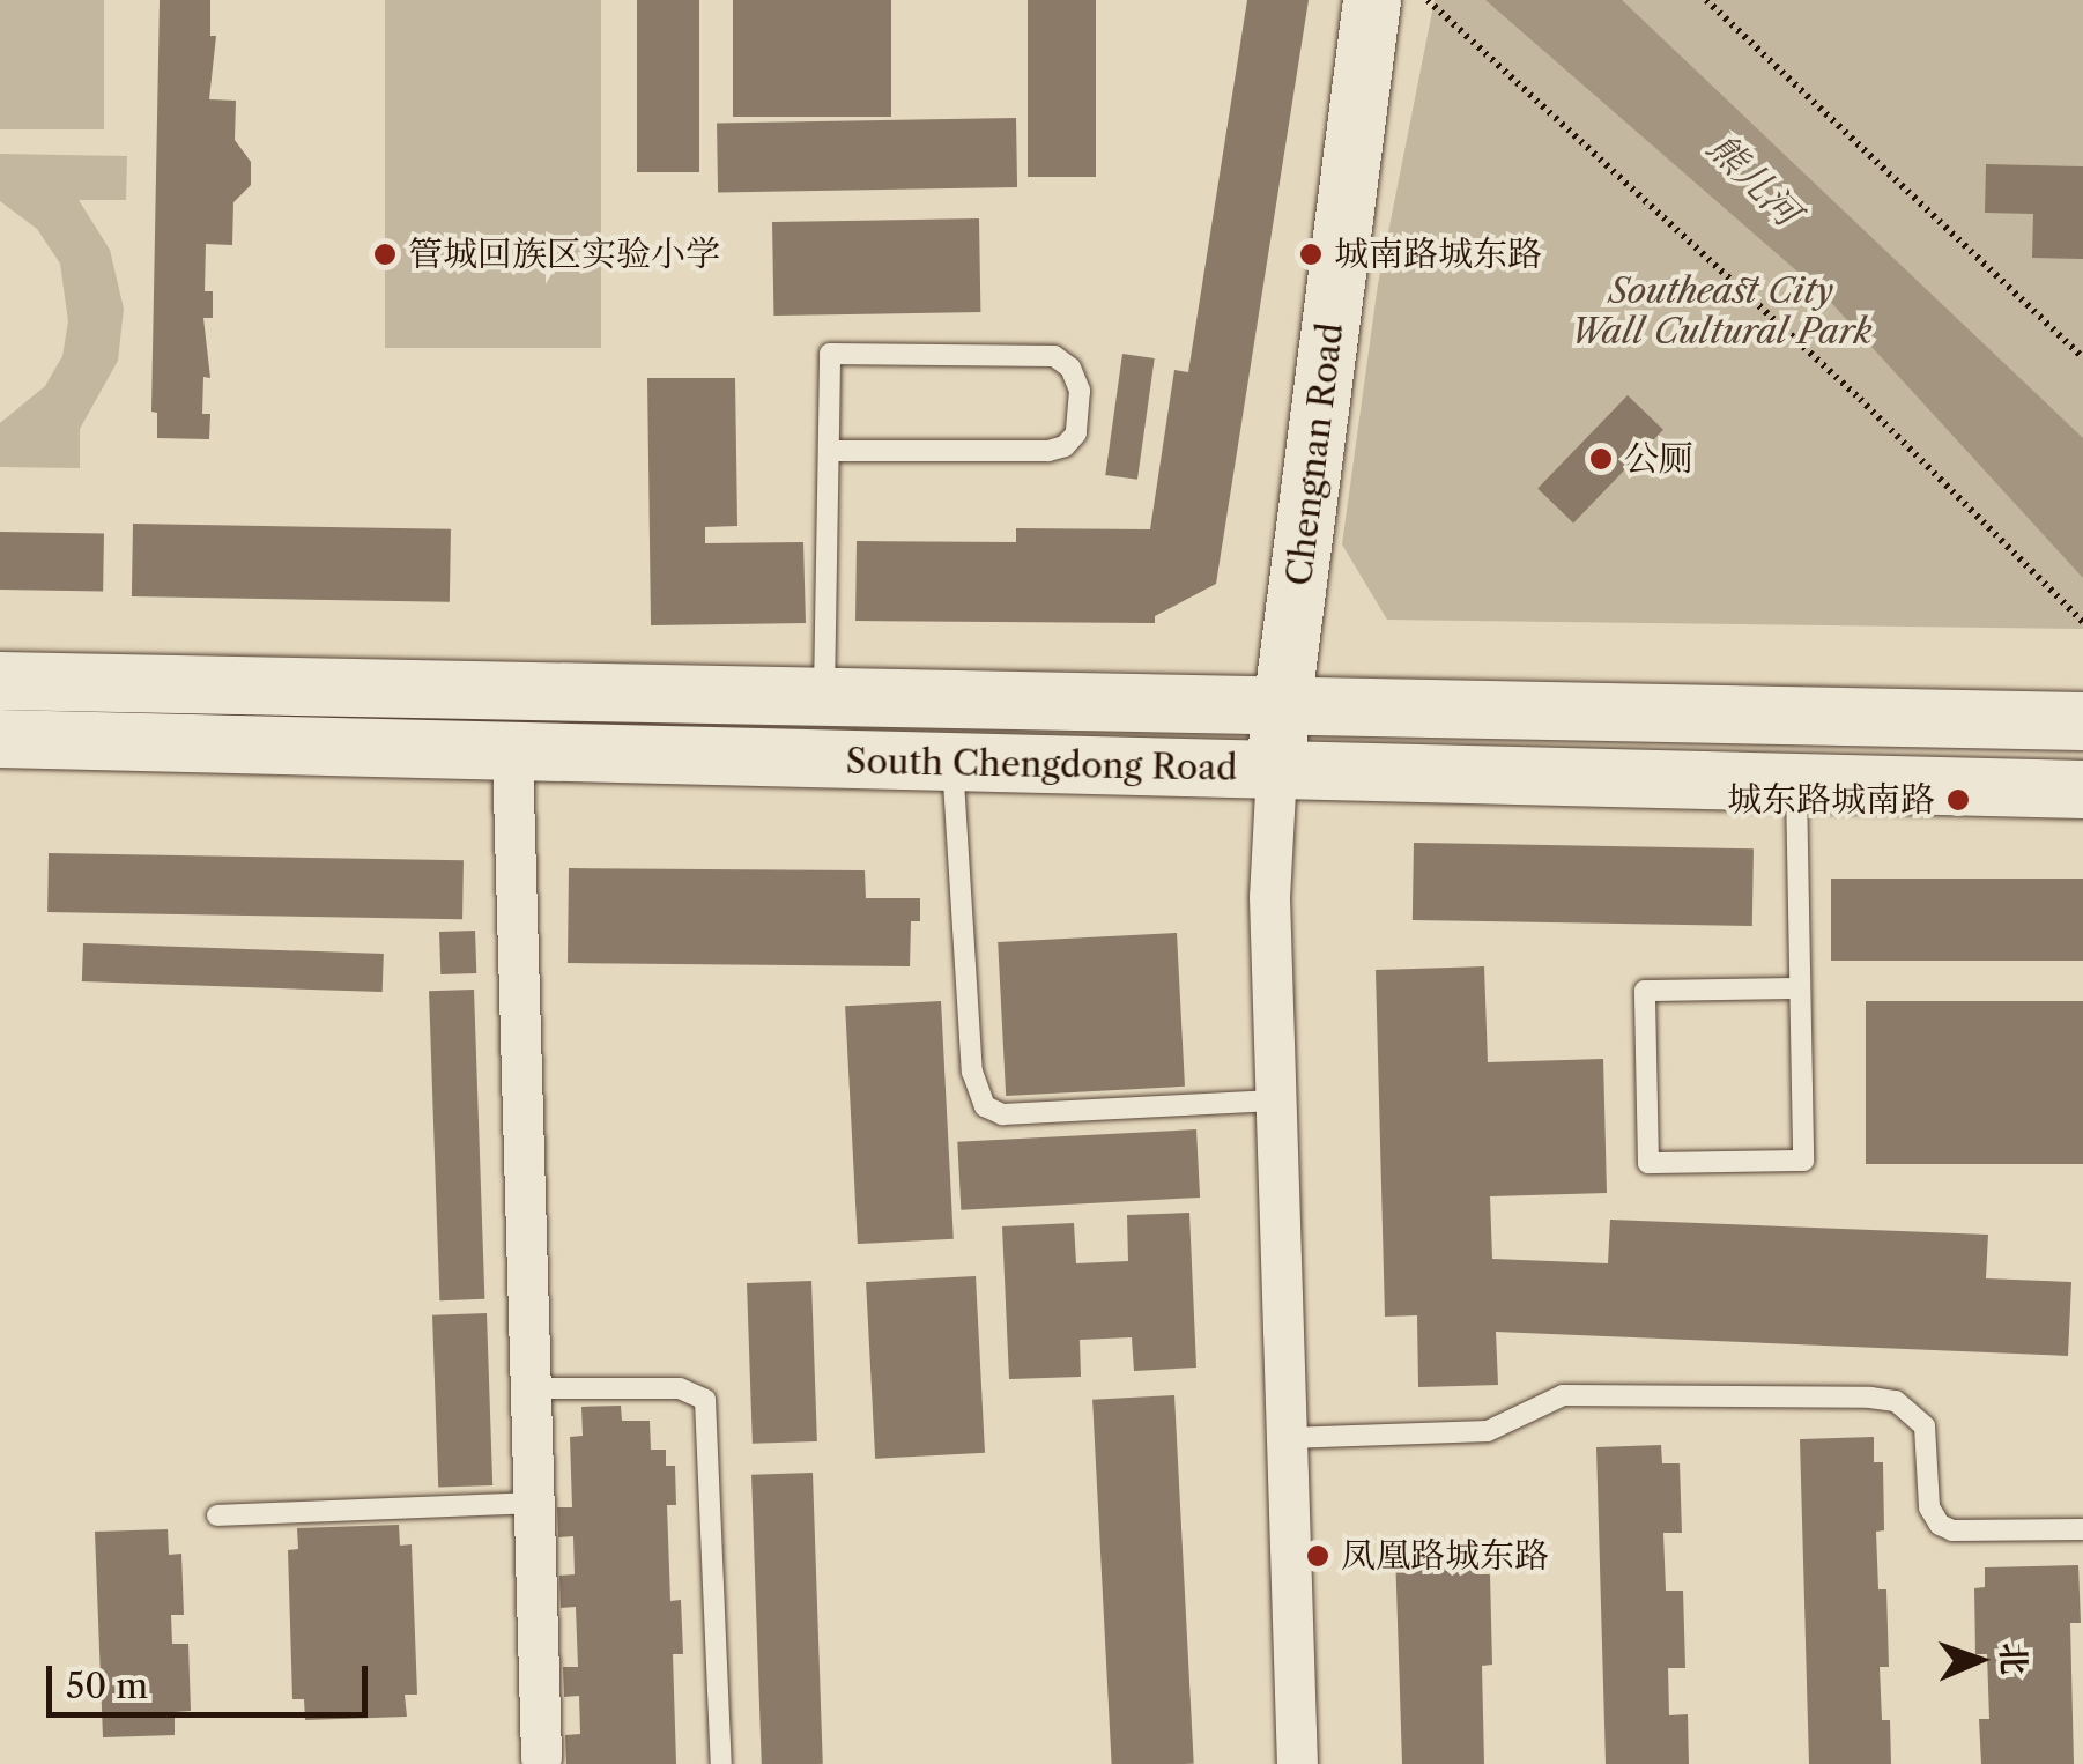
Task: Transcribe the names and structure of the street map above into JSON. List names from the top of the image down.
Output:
{
  "streets": {
    "main road": ["Chengnan Road", "South Chengdong Road"]
  },
  "crossings": [
    ["Chengnan Road", "South Chengdong Road"]
  ],
  "water": ["熊儿河"],
  "parks": ["Southeast City Wall Cultural Park"],
  "places": [
    "管城回族区实验小学",
    "城南路城东路",
    "公厕",
    "城东路城南路",
    "凤凰路城东路"
  ],
  "scale_bar": "50 m",
  "north": "right"
}
